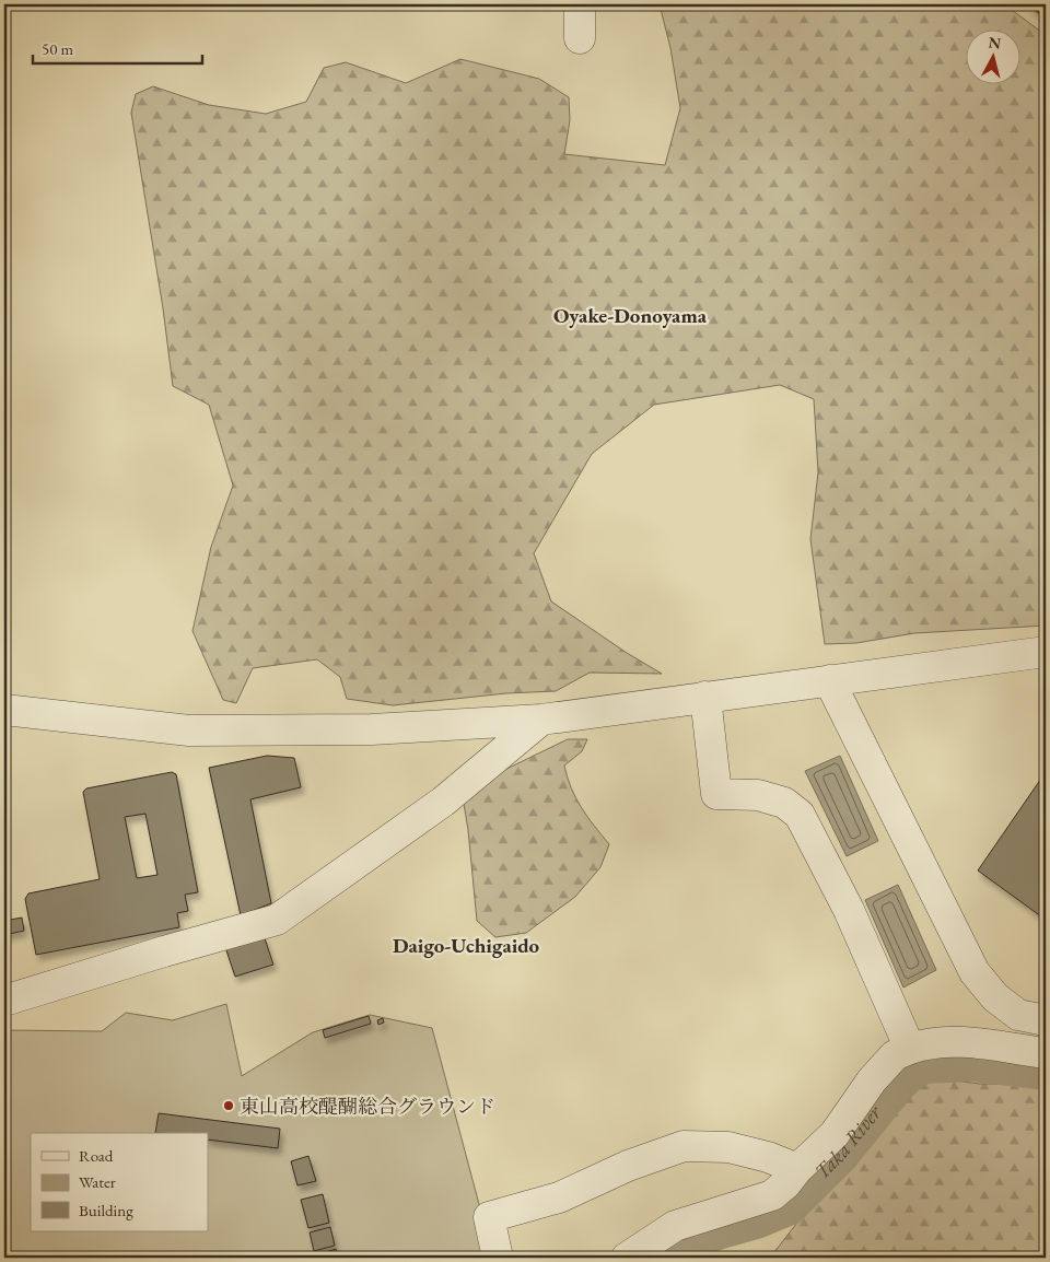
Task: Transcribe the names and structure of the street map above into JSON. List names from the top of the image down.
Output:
{
  "districts": ["Oyake-Donoyama", "Daigo-Uchigaido"],
  "water": ["Taka River"],
  "places": ["東山高校醍醐総合グラウンド"],
  "legend": ["Road", "Water", "Building"],
  "scale_bar": "50 m",
  "north": "top"
}
